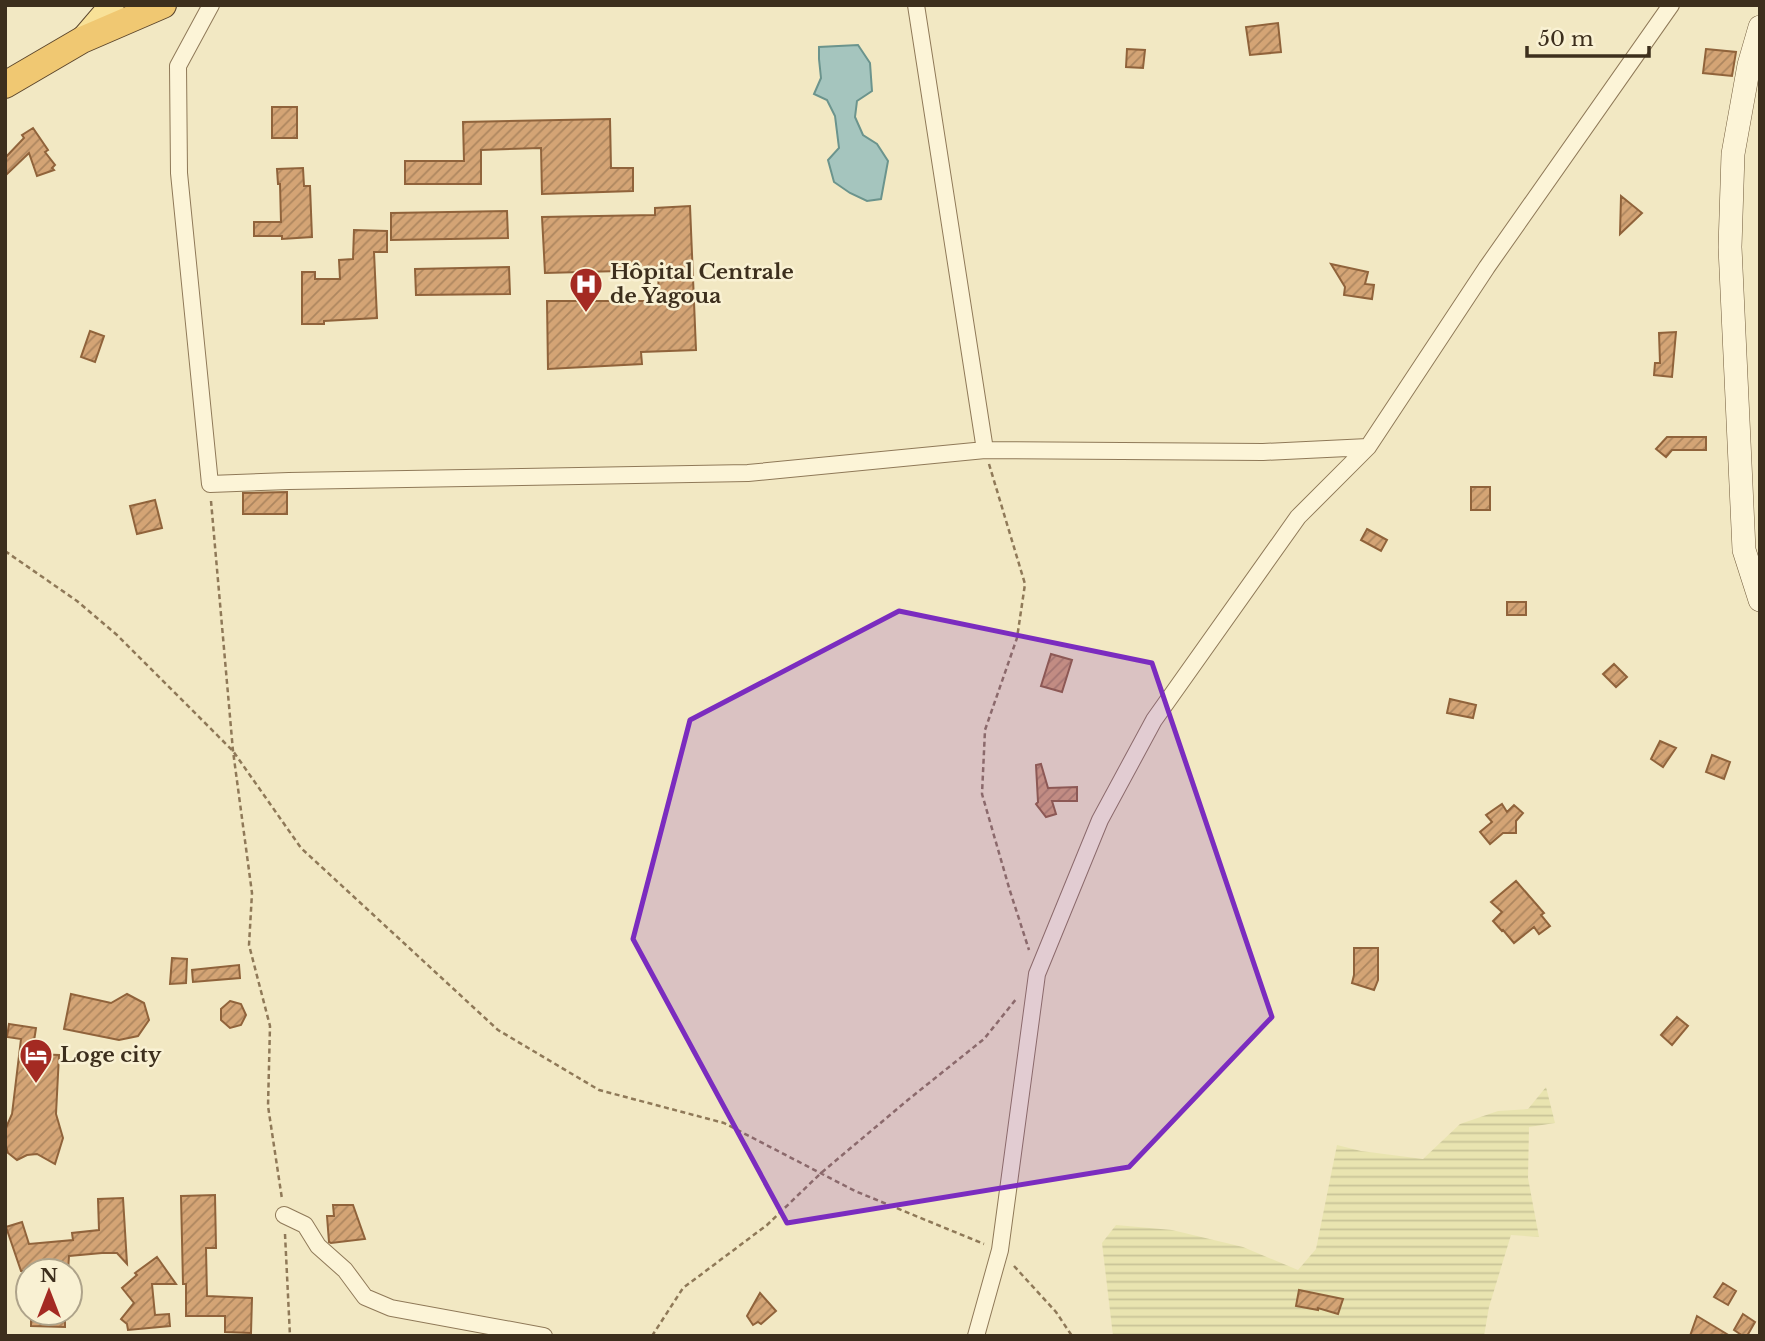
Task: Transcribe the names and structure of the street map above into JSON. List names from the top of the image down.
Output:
{
  "places": {
    "hospital": ["Hôpital Centrale de Yagoua"],
    "hotel": ["Loge city"]
  },
  "scale_bar": "50 m",
  "north": "top"
}
